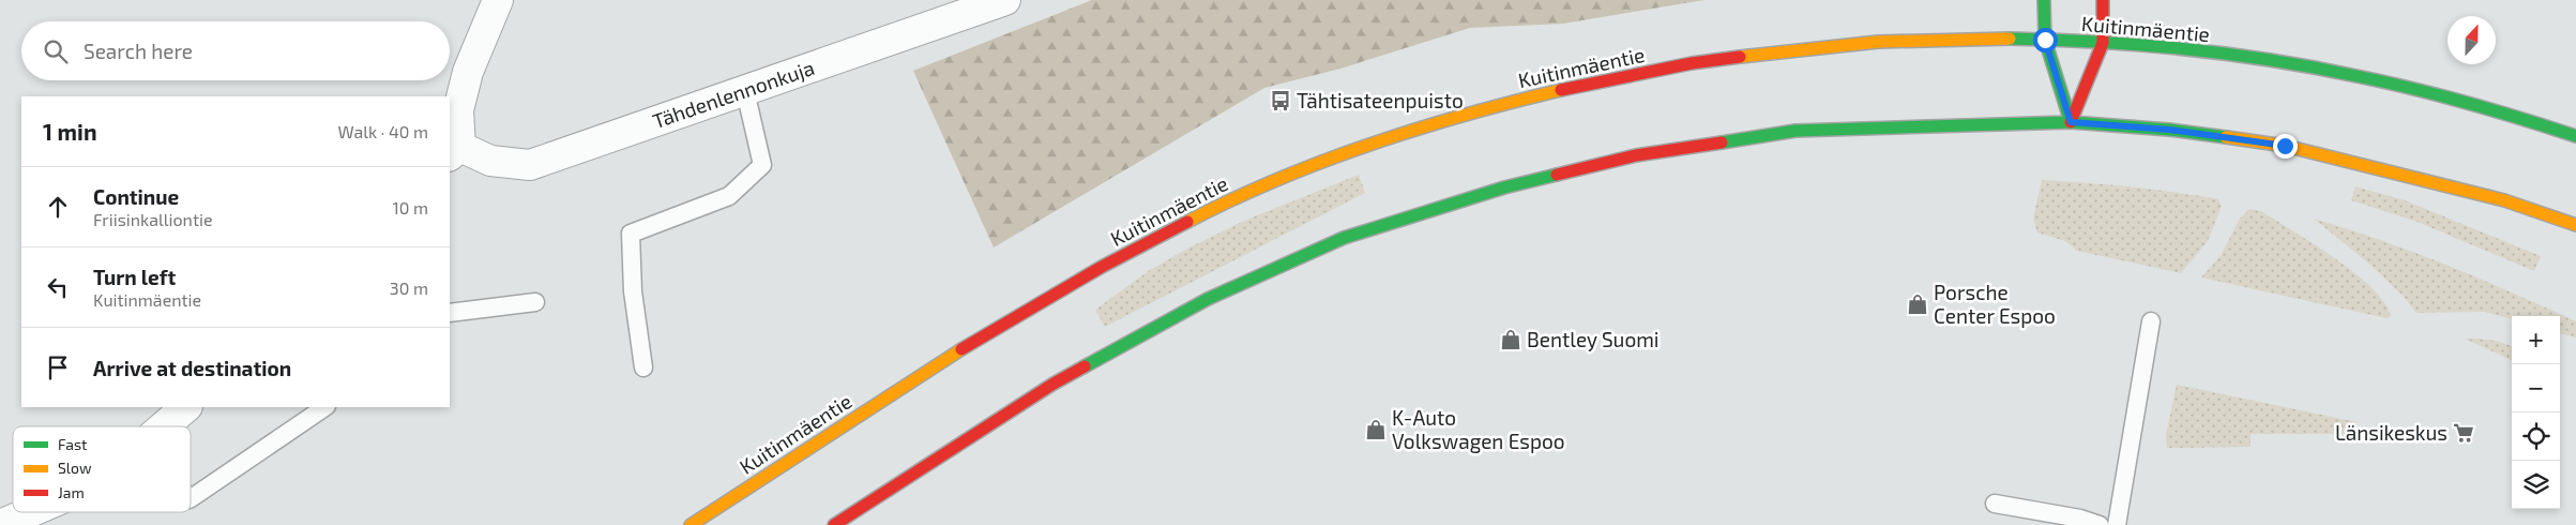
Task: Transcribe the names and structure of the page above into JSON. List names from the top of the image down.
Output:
{
  "streets": {
    "main road": ["Kuitinmäentie"],
    "street": ["Tähdenlennonkuja"]
  },
  "places": {
    "bus stop": ["Tähtisateenpuisto"],
    "shop": ["Porsche Center Espoo", "Bentley Suomi", "K-Auto Volkswagen Espoo"],
    "supermarket": ["Länsikeskus"]
  },
  "legend": ["Fast", "Slow", "Jam"],
  "north": "top",
  "page": {
    "search": "Search here",
    "heading": ["1 min", "Walk · 40 m"],
    "list": [
      ["Continue", "Friisinkalliontie", "10 m"],
      ["Turn left", "Kuitinmäentie", "30 m"],
      "Arrive at destination"
    ],
    "map_buttons": ["+", "−"]
  }
}
